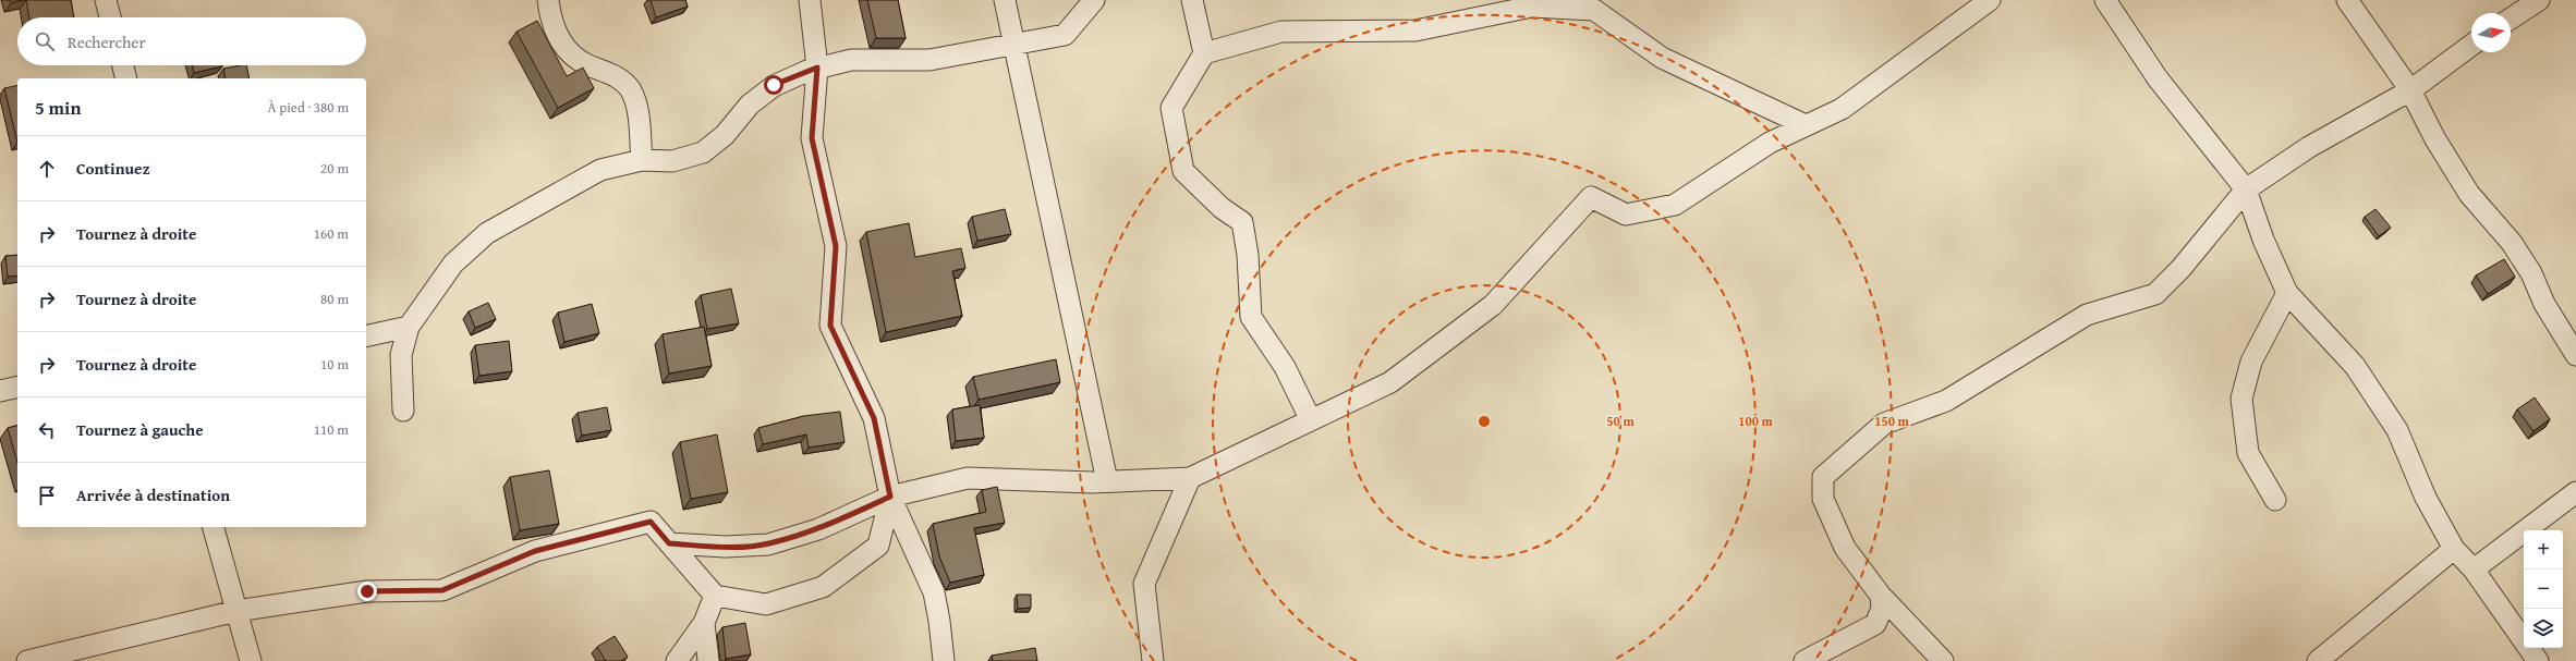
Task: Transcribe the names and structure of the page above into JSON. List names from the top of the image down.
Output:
{
  "north": "right",
  "page": {
    "search": "Rechercher",
    "heading": ["5 min", "À pied · 380 m"],
    "list": [
      ["Continuez", "20 m"],
      ["Tournez à droite", "160 m"],
      ["Tournez à droite", "80 m"],
      ["Tournez à droite", "10 m"],
      ["Tournez à gauche", "110 m"],
      "Arrivée à destination"
    ],
    "map_buttons": ["+", "−"]
  },
  "rings": ["50 m", "100 m", "150 m"]
}
